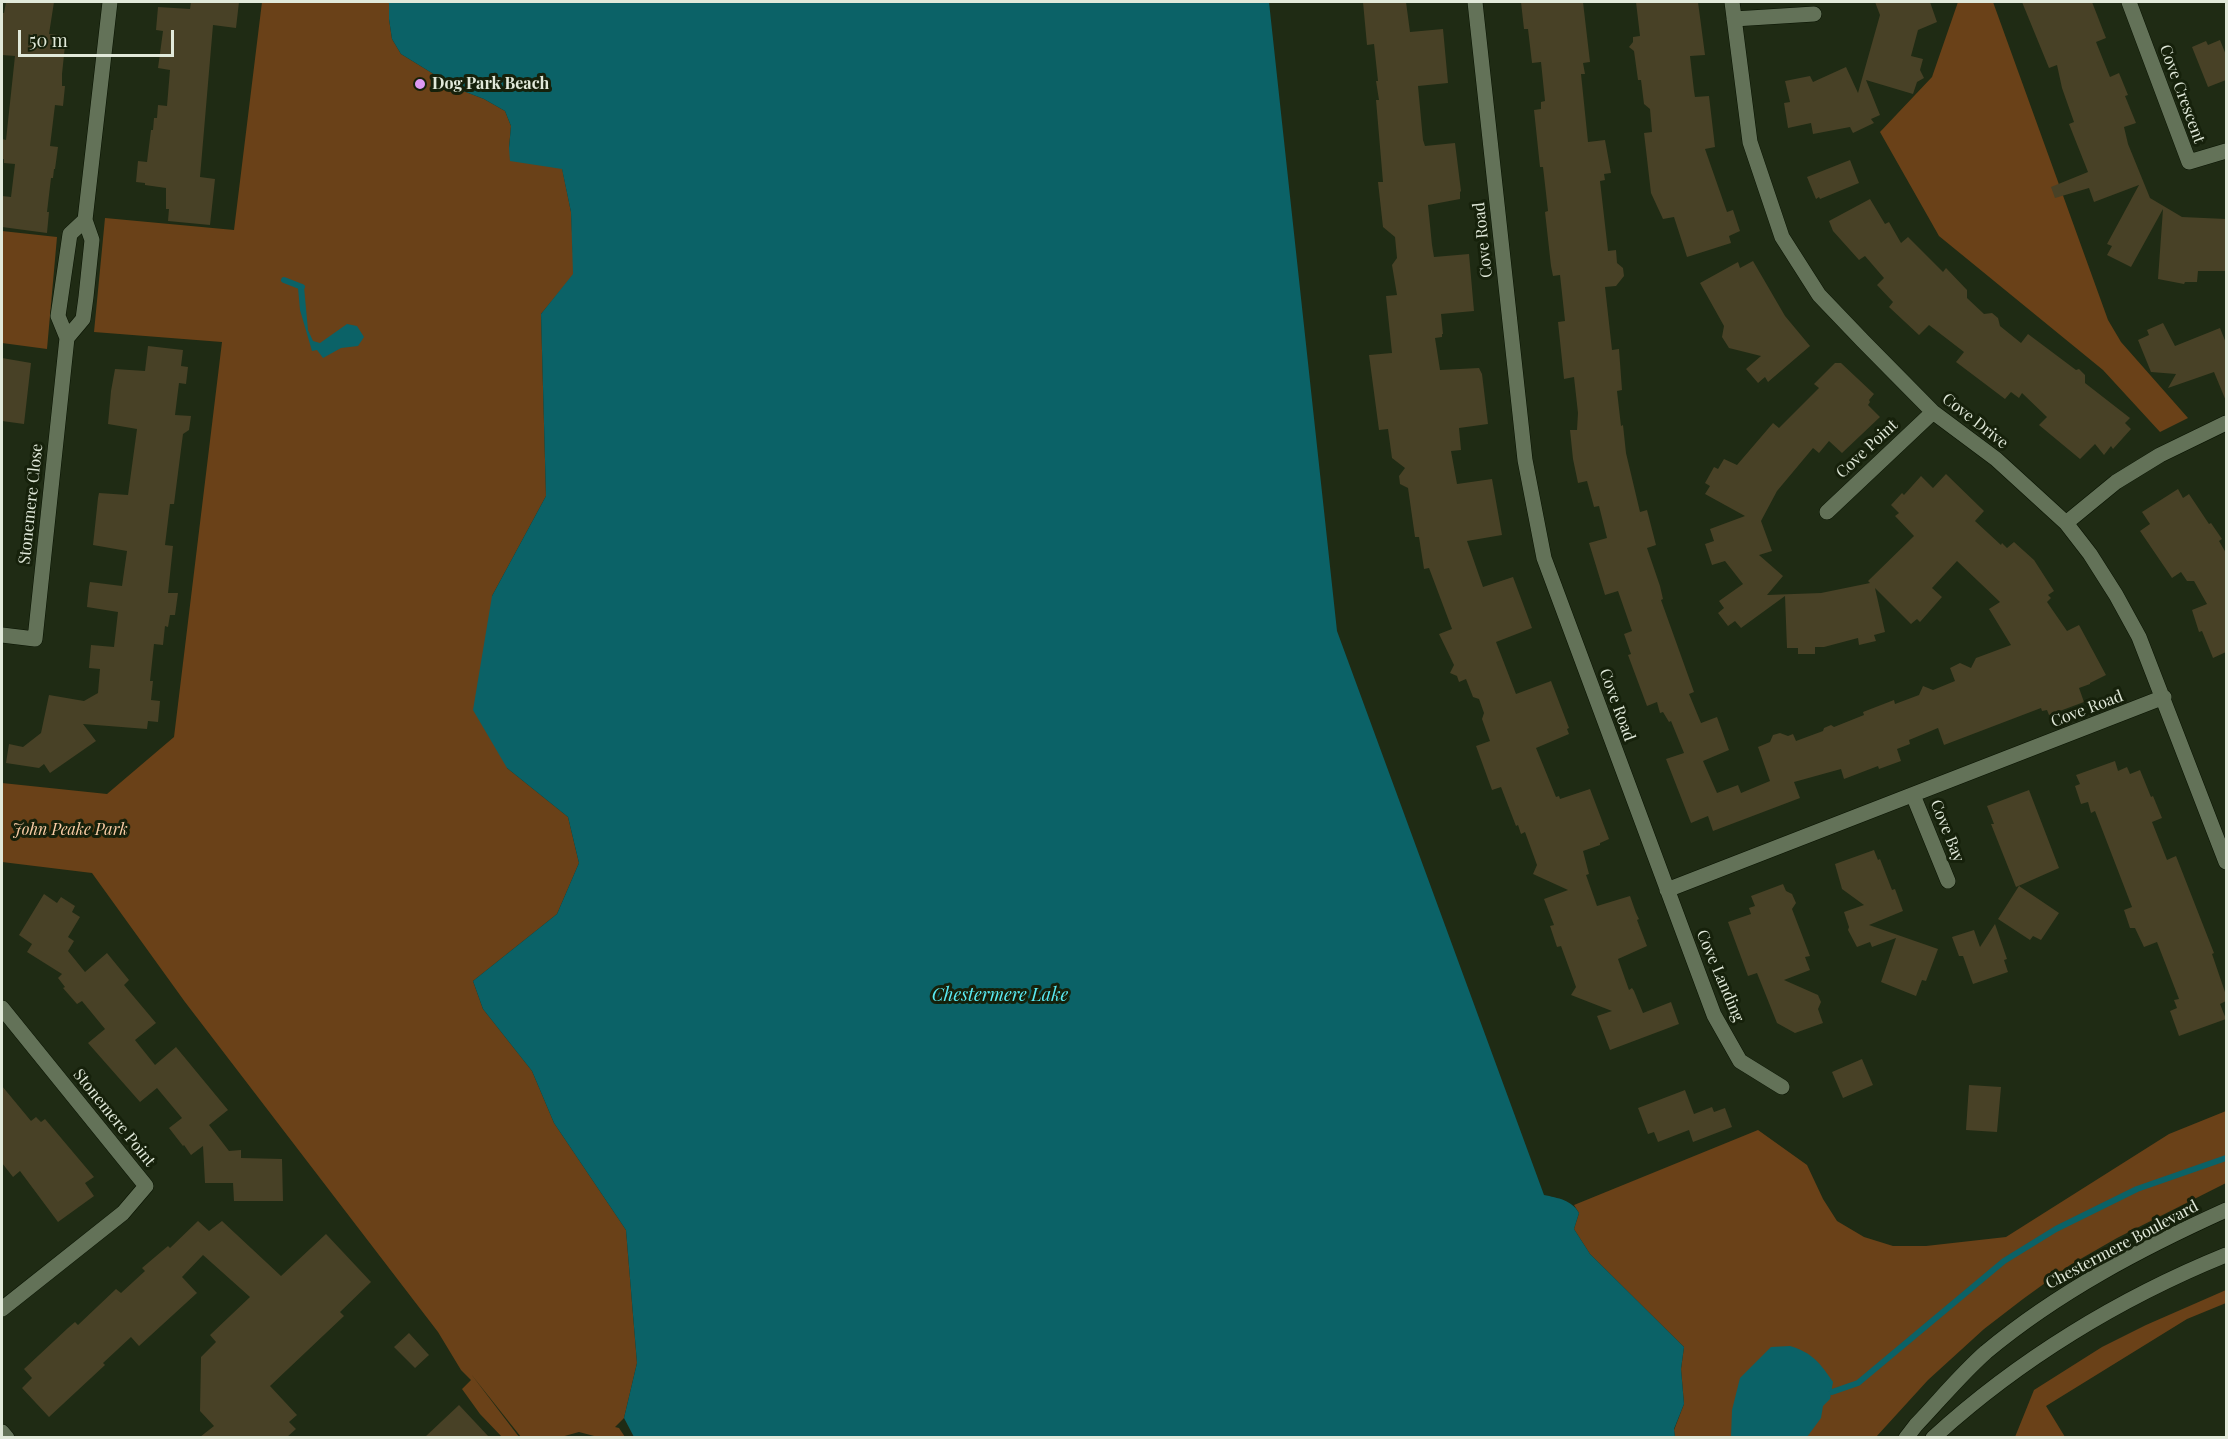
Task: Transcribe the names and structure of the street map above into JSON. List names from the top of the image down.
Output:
{
  "streets": {
    "street": [
      "Cove Crescent",
      "Cove Road",
      "Cove Drive",
      "Cove Point",
      "Stonemere Close",
      "Cove Bay",
      "Cove Landing",
      "Stonemere Point",
      "Chestermere Boulevard"
    ]
  },
  "crossings": [
    ["Cove Road", "Cove Drive"],
    ["Cove Road", "Cove Bay"],
    ["Cove Road", "Cove Landing"],
    ["Cove Drive", "Cove Point"]
  ],
  "water": ["Chestermere Lake"],
  "parks": ["John Peake Park"],
  "places": ["Dog Park Beach"],
  "scale_bar": "50 m"
}
